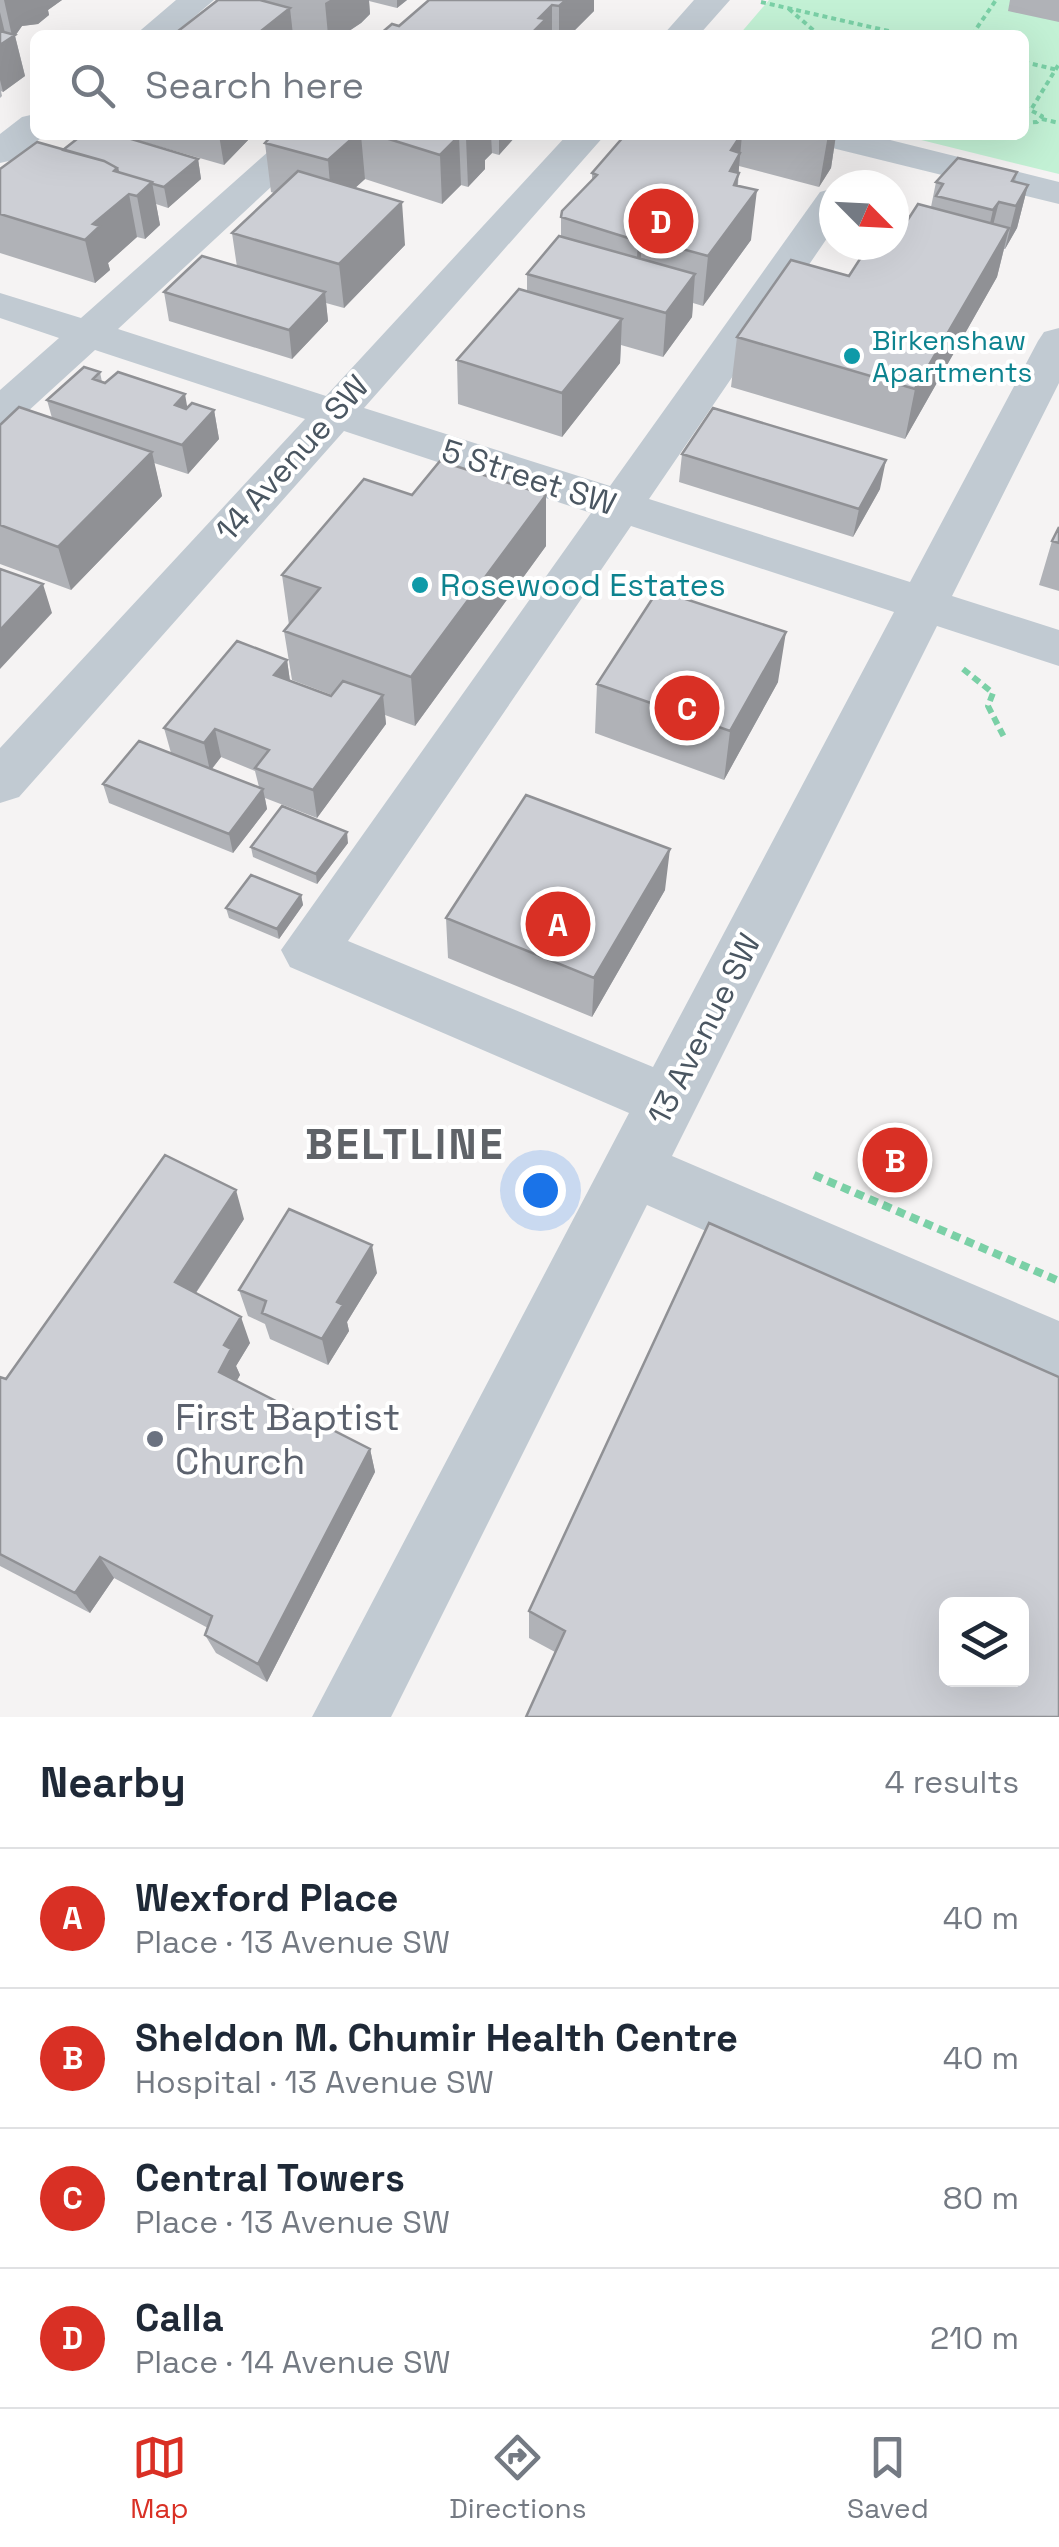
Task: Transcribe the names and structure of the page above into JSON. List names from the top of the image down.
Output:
{
  "streets": {
    "street": ["14 Avenue SW", "5 Street SW", "13 Avenue SW"]
  },
  "crossings": [
    ["14 Avenue SW", "5 Street SW"],
    ["5 Street SW", "13 Avenue SW"]
  ],
  "districts": ["BELTLINE"],
  "places": ["Birkenshaw Apartments", "Rosewood Estates", "First Baptist Church"],
  "north": "bottom right",
  "page": {
    "search": "Search here",
    "pins": [
      "D",
      "C",
      "A",
      "B"
    ],
    "heading": ["Nearby", "4 results"],
    "list": [
      {
        "mark": "A",
        "name": "Wexford Place",
        "note": "Place · 13 Avenue SW",
        "value": "40 m"
      },
      {
        "mark": "B",
        "name": "Sheldon M. Chumir Health Centre",
        "note": "Hospital · 13 Avenue SW",
        "value": "40 m"
      },
      {
        "mark": "C",
        "name": "Central Towers",
        "note": "Place · 13 Avenue SW",
        "value": "80 m"
      },
      {
        "mark": "D",
        "name": "Calla",
        "note": "Place · 14 Avenue SW",
        "value": "210 m"
      }
    ],
    "nav": ["Map", "Directions", "Saved"]
  }
}
